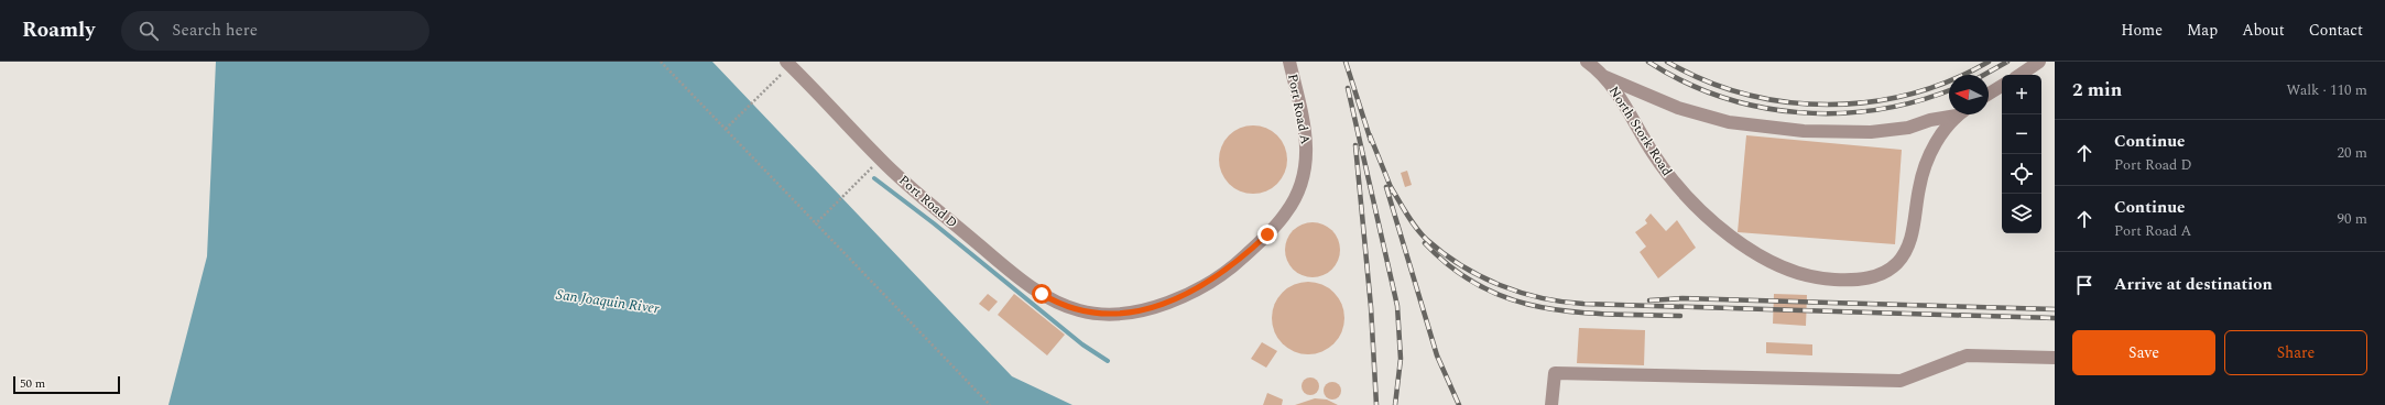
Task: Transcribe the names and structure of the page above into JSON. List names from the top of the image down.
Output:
{
  "streets": {
    "lane": ["Port Road A", "North Stork Road", "Port Road D"]
  },
  "crossings": [
    ["Port Road A", "Port Road D"]
  ],
  "water": ["San Joaquin River"],
  "scale_bar": "50 m",
  "north": "left",
  "page": {
    "header": "Roamly",
    "search": "Search here",
    "nav": [
      "Home",
      "Map",
      "About",
      "Contact"
    ],
    "heading": ["2 min", "Walk · 110 m"],
    "map_buttons": ["+", "−"],
    "list": [
      ["Continue", "Port Road D", "20 m"],
      ["Continue", "Port Road A", "90 m"],
      "Arrive at destination"
    ],
    "buttons": ["Save", "Share"],
    "scale": "50 m"
  }
}
